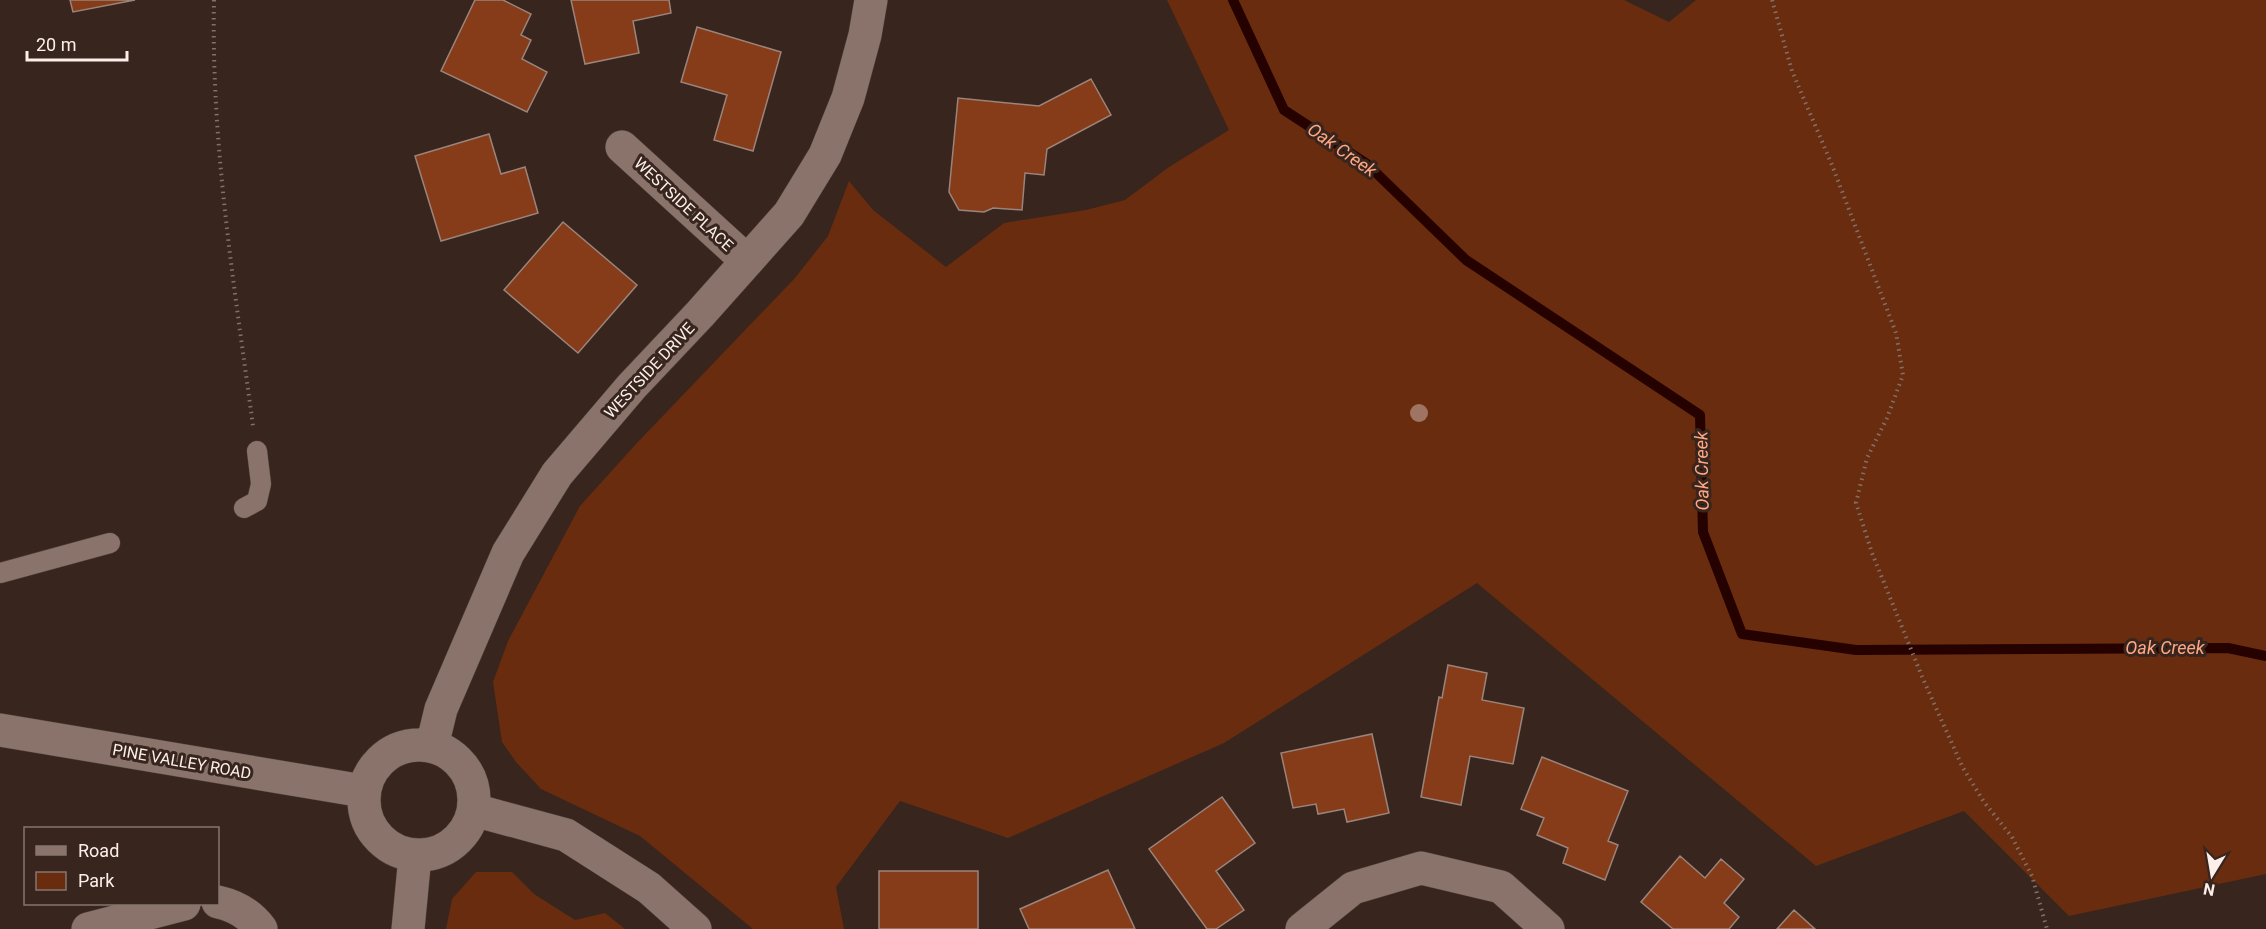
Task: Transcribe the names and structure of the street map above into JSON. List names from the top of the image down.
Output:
{
  "streets": {
    "street": ["WESTSIDE PLACE", "WESTSIDE DRIVE", "PINE VALLEY ROAD"]
  },
  "crossings": [
    ["WESTSIDE PLACE", "WESTSIDE DRIVE"],
    ["WESTSIDE DRIVE", "PINE VALLEY ROAD"]
  ],
  "water": ["Oak Creek"],
  "legend": ["Road", "Park"],
  "scale_bar": "20 m",
  "north": "bottom"
}
